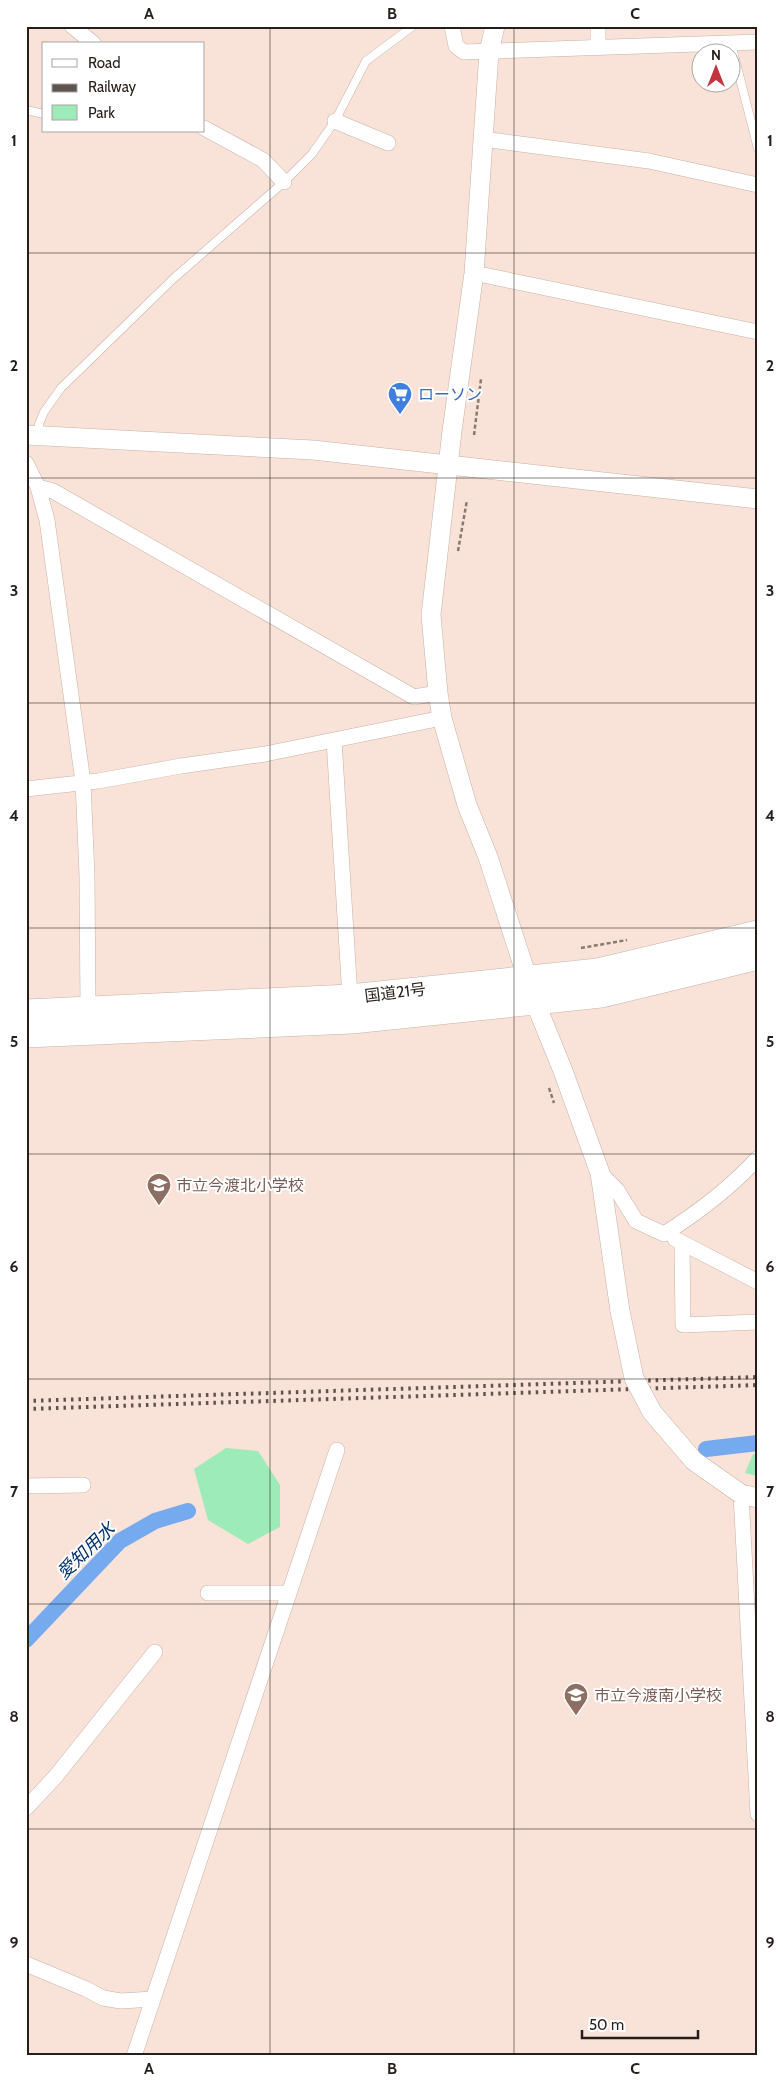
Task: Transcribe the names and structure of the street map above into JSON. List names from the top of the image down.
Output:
{
  "streets": {
    "highway": ["国道21号"]
  },
  "water": ["愛知用水"],
  "places": {
    "supermarket": ["ローソン"],
    "school or university": ["市立今渡北小学校", "市立今渡南小学校"]
  },
  "legend": ["Road", "Railway", "Park"],
  "scale_bar": "50 m",
  "north": "top",
  "grid": {
    "columns": ["A", "B", "C"],
    "rows": [
      "1",
      "2",
      "3",
      "4",
      "5",
      "6",
      "7",
      "8",
      "9"
    ]
  }
}
